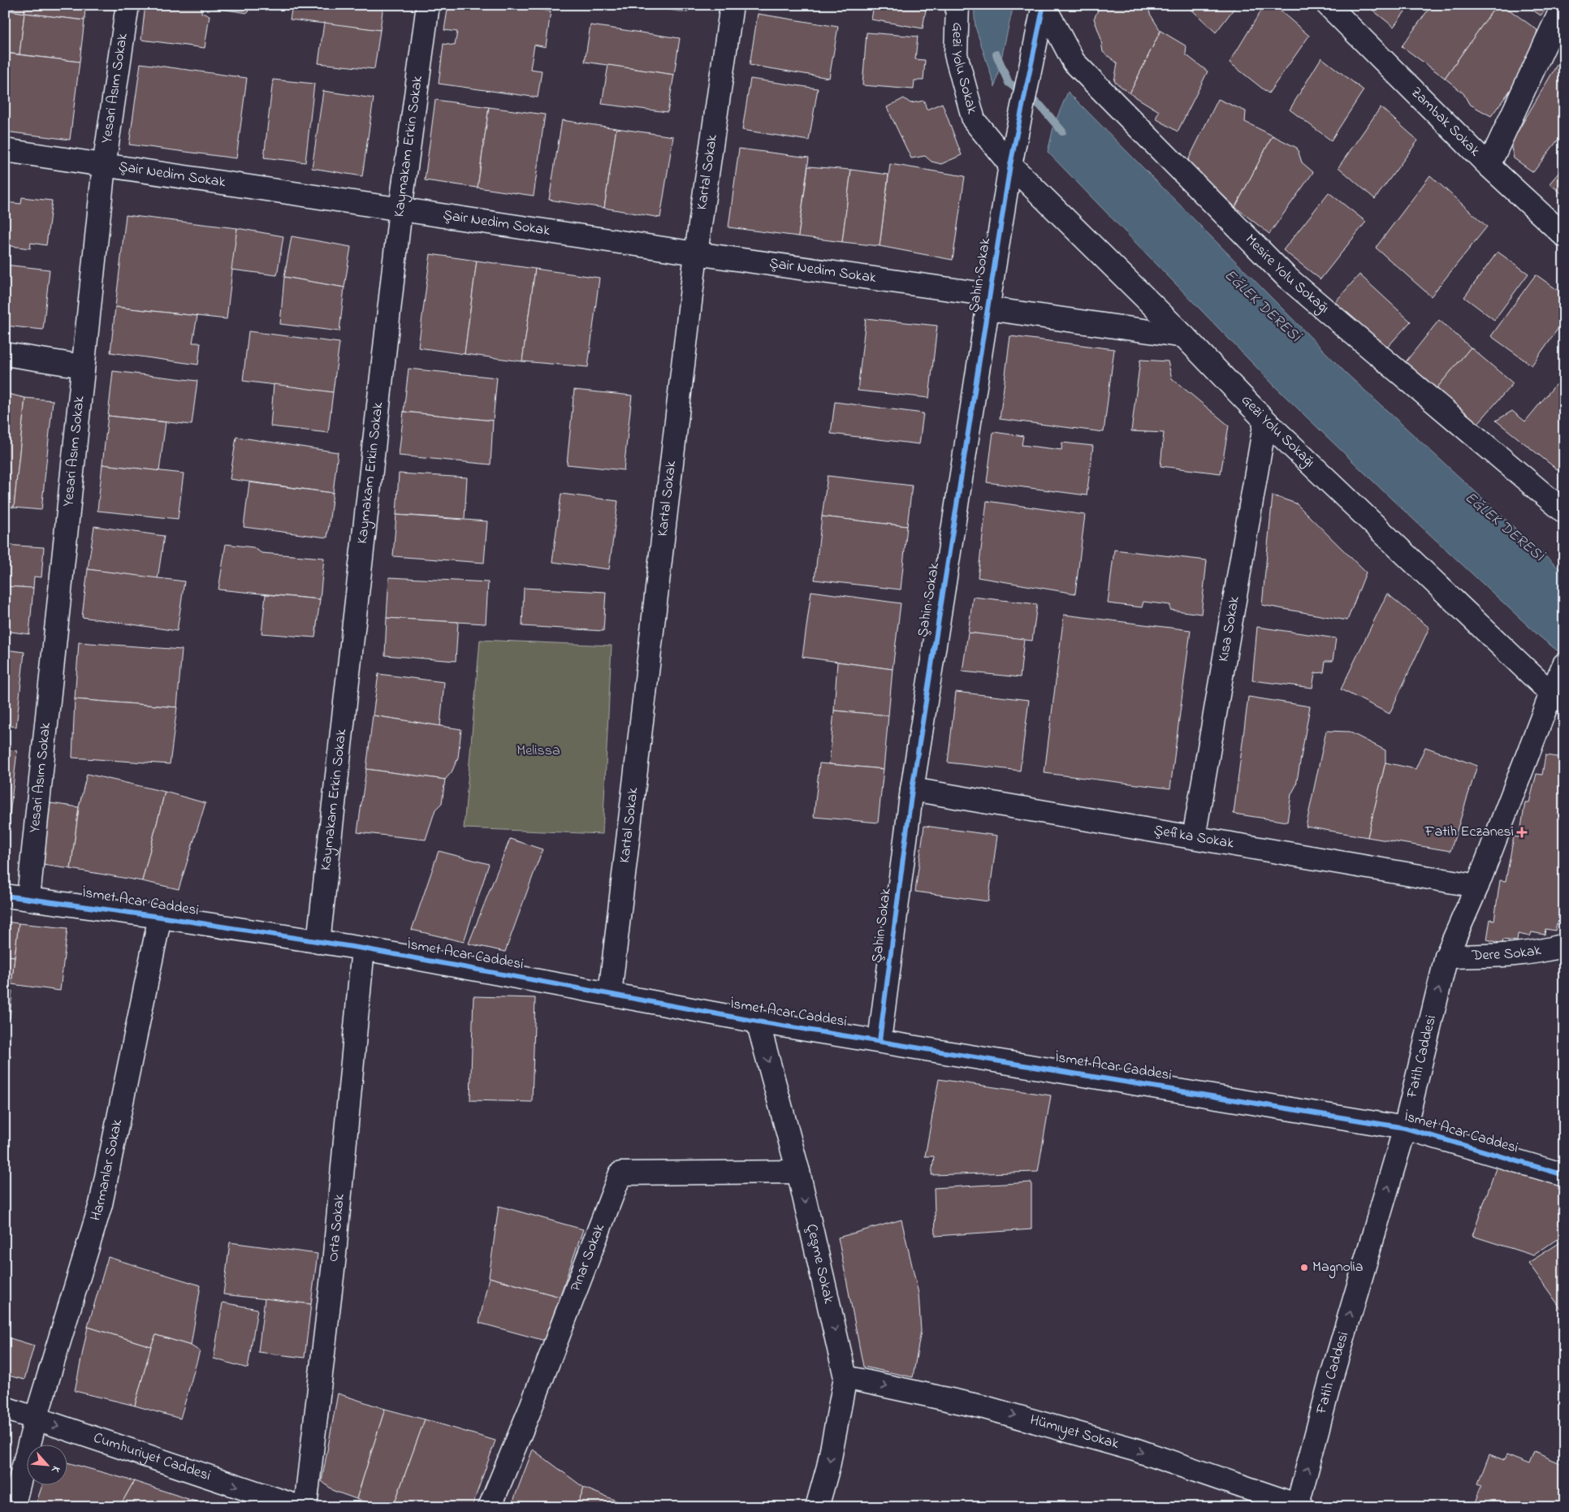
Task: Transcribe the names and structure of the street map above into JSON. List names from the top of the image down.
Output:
{
  "streets": {
    "street": [
      "Gezi Yolu Sokak",
      "Yesari Asım Sokak",
      "Zambak Sokak",
      "Kaymakam Erkin Sokak",
      "Kartal Sokak",
      "Şair Nedim Sokak",
      "Mesire Yolu Sokağı",
      "Şahin Sokak",
      "Gezi Yolu Sokağı",
      "Kısa Sokak",
      "Şefika Sokak",
      "İsmet Acar Caddesi",
      "Dere Sokak",
      "Fatih Caddesi",
      "Harmanlar Sokak",
      "Orta Sokak",
      "Pınar Sokak",
      "Çeşme Sokak",
      "Hümıyet Sokak",
      "Cumhuriyet Caddesi"
    ]
  },
  "crossings": [
    ["Gezi Yolu Sokak", "Şahin Sokak"],
    ["Gezi Yolu Sokak", "Gezi Yolu Sokağı"],
    ["Yesari Asım Sokak", "Şair Nedim Sokak"],
    ["Yesari Asım Sokak", "İsmet Acar Caddesi"],
    ["Kaymakam Erkin Sokak", "Şair Nedim Sokak"],
    ["Kaymakam Erkin Sokak", "İsmet Acar Caddesi"],
    ["Kartal Sokak", "Şair Nedim Sokak"],
    ["Kartal Sokak", "İsmet Acar Caddesi"],
    ["Şair Nedim Sokak", "Şahin Sokak"],
    ["Şair Nedim Sokak", "Gezi Yolu Sokağı"],
    ["Mesire Yolu Sokağı", "Şahin Sokak"],
    ["Şahin Sokak", "Gezi Yolu Sokağı"],
    ["Şahin Sokak", "Şefika Sokak"],
    ["Şahin Sokak", "İsmet Acar Caddesi"],
    ["Gezi Yolu Sokağı", "Kısa Sokak"],
    ["Gezi Yolu Sokağı", "Fatih Caddesi"],
    ["Kısa Sokak", "Şefika Sokak"],
    ["Şefika Sokak", "Fatih Caddesi"],
    ["İsmet Acar Caddesi", "Fatih Caddesi"],
    ["İsmet Acar Caddesi", "Harmanlar Sokak"],
    ["İsmet Acar Caddesi", "Orta Sokak"],
    ["İsmet Acar Caddesi", "Çeşme Sokak"],
    ["Dere Sokak", "Fatih Caddesi"],
    ["Fatih Caddesi", "Hümıyet Sokak"],
    ["Harmanlar Sokak", "Cumhuriyet Caddesi"],
    ["Pınar Sokak", "Çeşme Sokak"],
    ["Çeşme Sokak", "Hümıyet Sokak"]
  ],
  "one_way": [
    "Fatih Caddesi",
    "Çeşme Sokak",
    "Hümıyet Sokak",
    "Cumhuriyet Caddesi"
  ],
  "water": ["EĞLEK DERESİ"],
  "parks": ["Melissa"],
  "places": {
    "health": ["Fatih Eczanesi"],
    "other": ["Magnolia"]
  },
  "north": "bottom right"
}
